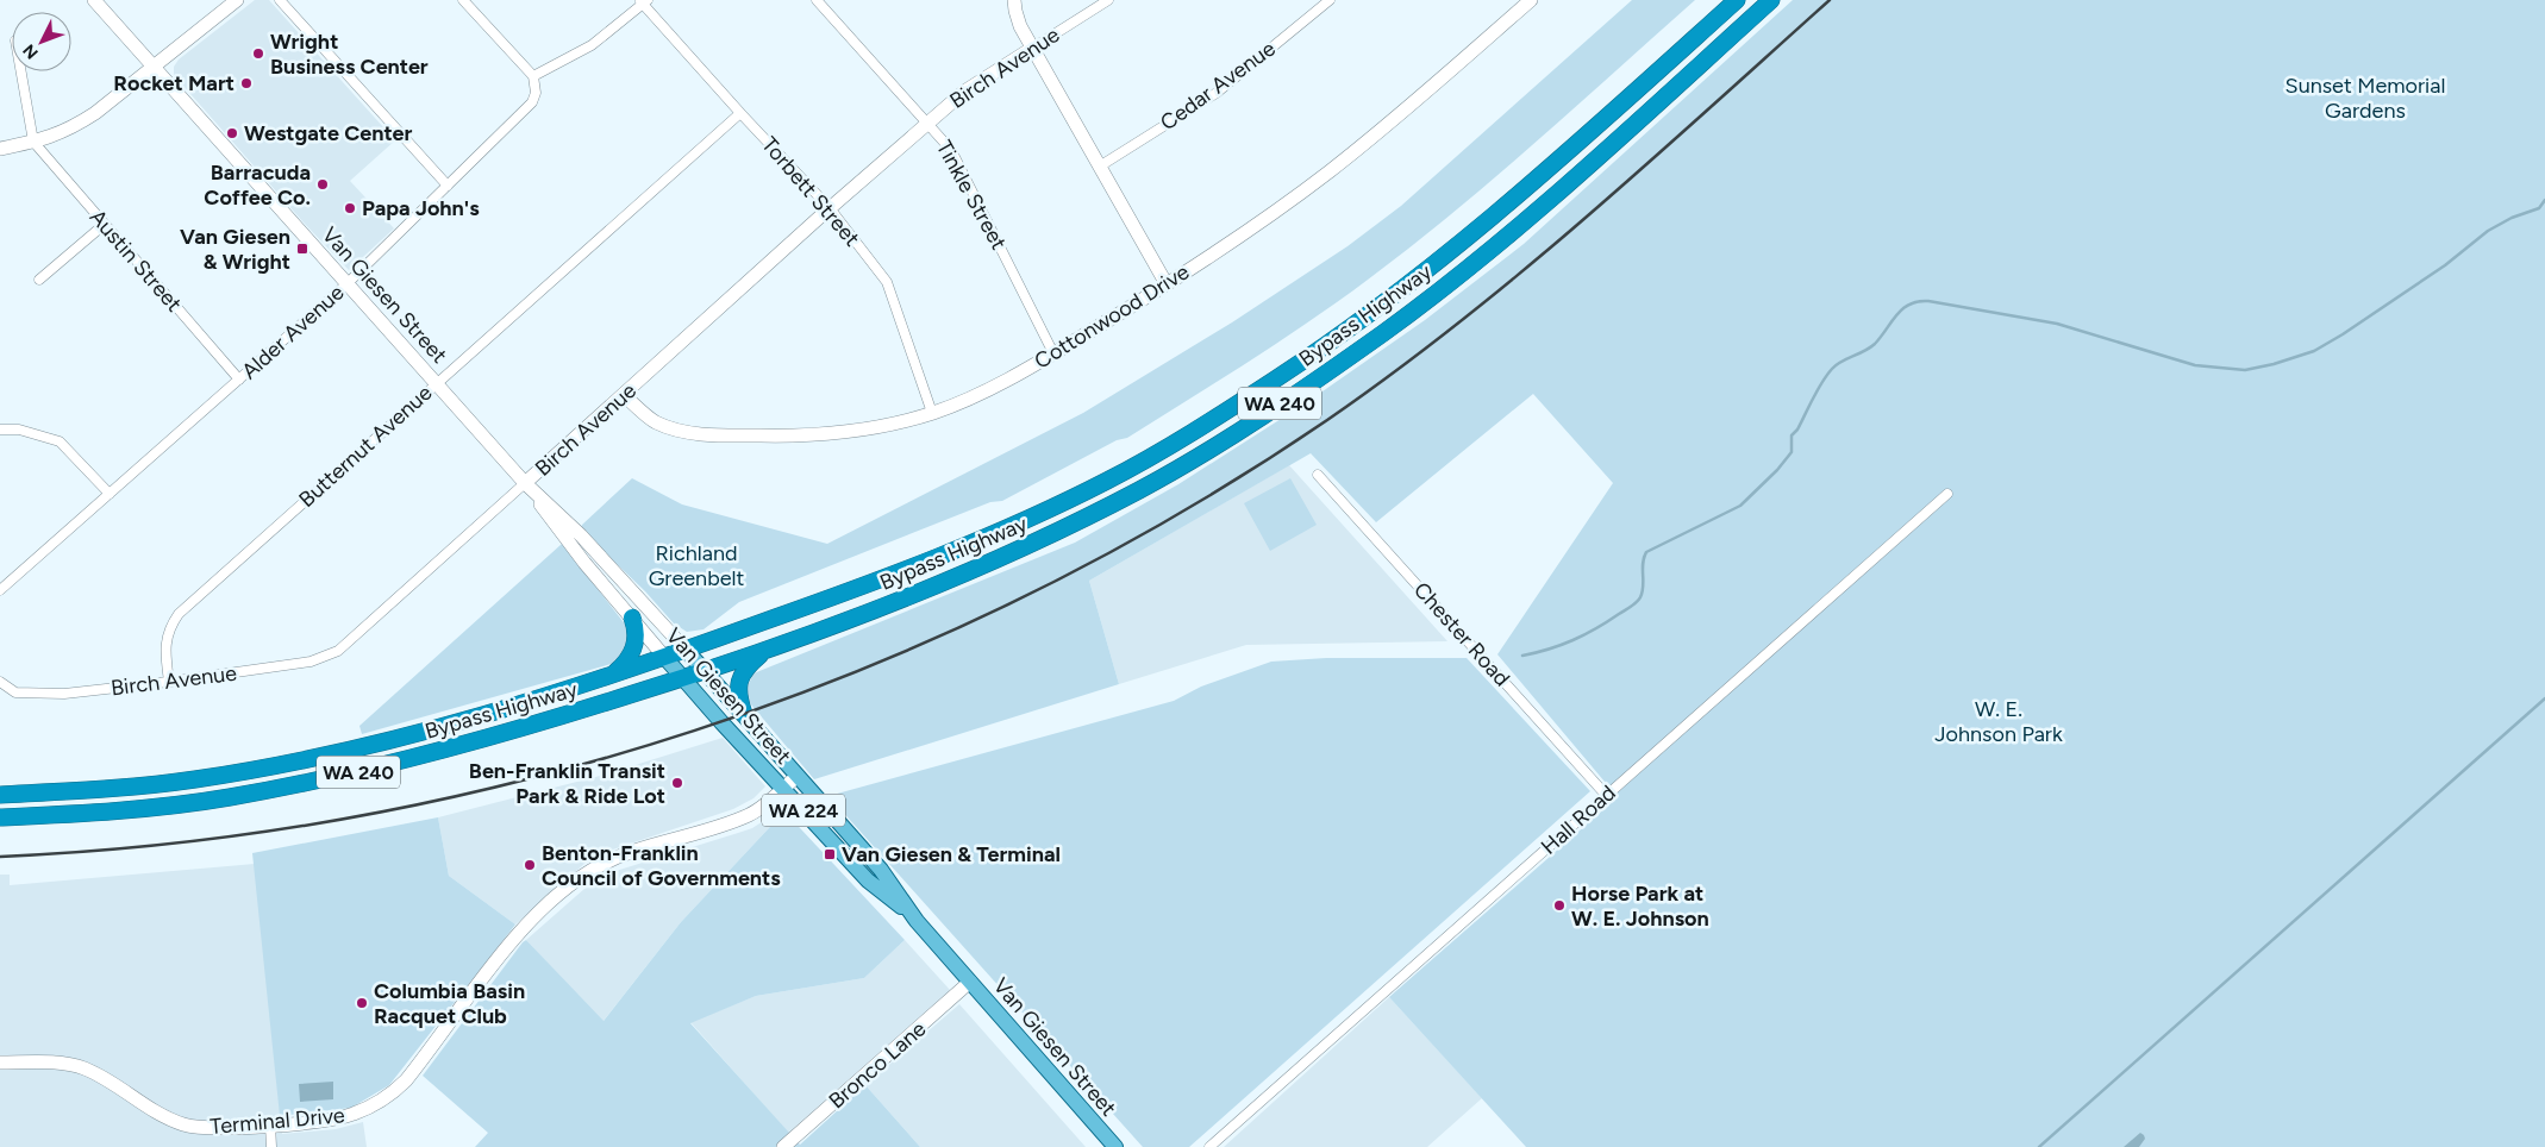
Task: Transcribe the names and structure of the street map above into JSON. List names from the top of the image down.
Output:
{
  "streets": {
    "highway": ["Bypass Highway", "WA 240"],
    "main road": ["Van Giesen Street", "WA 224"],
    "street": [
      "Birch Avenue",
      "Cedar Avenue",
      "Torbett Street",
      "Tinkle Street",
      "Austin Street",
      "Cottonwood Drive",
      "Alder Avenue",
      "Butternut Avenue",
      "Chester Road",
      "Hall Road",
      "Bronco Lane",
      "Terminal Drive"
    ]
  },
  "crossings": [
    ["Birch Avenue", "Torbett Street"],
    ["Birch Avenue", "Tinkle Street"],
    ["Birch Avenue", "Van Giesen Street"],
    ["Birch Avenue", "Cottonwood Drive"],
    ["Birch Avenue", "Butternut Avenue"],
    ["Torbett Street", "Cottonwood Drive"],
    ["Torbett Street", "Butternut Avenue"],
    ["Tinkle Street", "Cottonwood Drive"],
    ["Austin Street", "Alder Avenue"],
    ["Van Giesen Street", "Bypass Highway"],
    ["Van Giesen Street", "Alder Avenue"],
    ["Van Giesen Street", "Butternut Avenue"],
    ["Van Giesen Street", "Bronco Lane"],
    ["Van Giesen Street", "Terminal Drive"],
    ["Chester Road", "Hall Road"]
  ],
  "parks": ["Sunset Memorial Gardens", "Richland Greenbelt", "W. E. Johnson Park"],
  "places": {
    "other": [
      "Wright Business Center",
      "Rocket Mart",
      "Westgate Center",
      "Barracuda Coffee Co.",
      "Papa John's",
      "Ben-Franklin Transit Park & Ride Lot",
      "Benton-Franklin Council of Governments",
      "Horse Park at W. E. Johnson",
      "Columbia Basin Racquet Club"
    ],
    "transit": ["Van Giesen & Wright", "Van Giesen & Terminal"]
  },
  "north": "bottom left"
}
